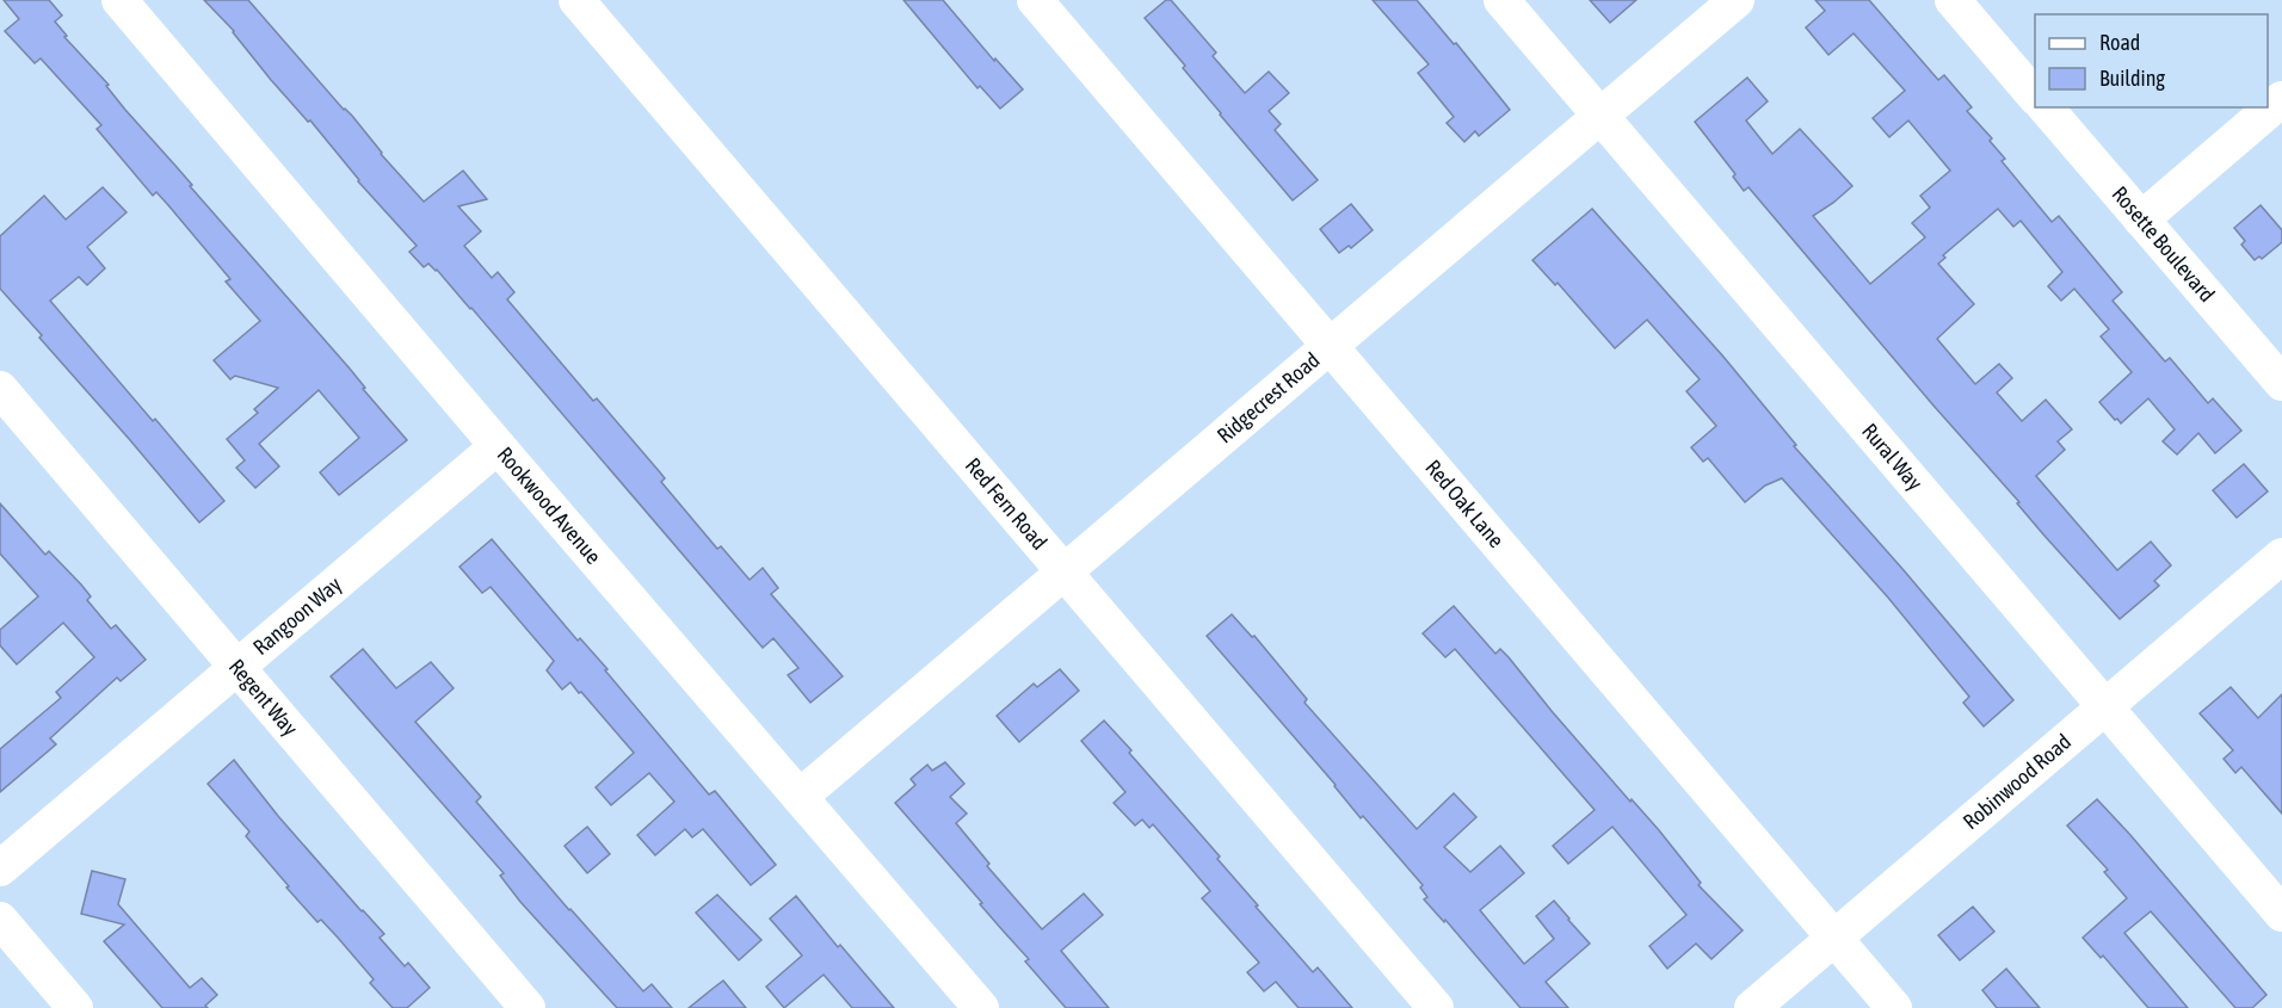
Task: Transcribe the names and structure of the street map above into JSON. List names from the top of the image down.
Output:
{
  "streets": {
    "street": [
      "Rosette Boulevard",
      "Ridgecrest Road",
      "Rural Way",
      "Red Fern Road",
      "Red Oak Lane",
      "Rookwood Avenue",
      "Rangoon Way",
      "Regent Way",
      "Robinwood Road"
    ]
  },
  "crossings": [
    ["Ridgecrest Road", "Rural Way"],
    ["Ridgecrest Road", "Red Fern Road"],
    ["Ridgecrest Road", "Red Oak Lane"],
    ["Ridgecrest Road", "Rookwood Avenue"],
    ["Rural Way", "Robinwood Road"],
    ["Red Oak Lane", "Robinwood Road"],
    ["Rookwood Avenue", "Rangoon Way"],
    ["Rangoon Way", "Regent Way"]
  ],
  "legend": ["Road", "Building"]
}
